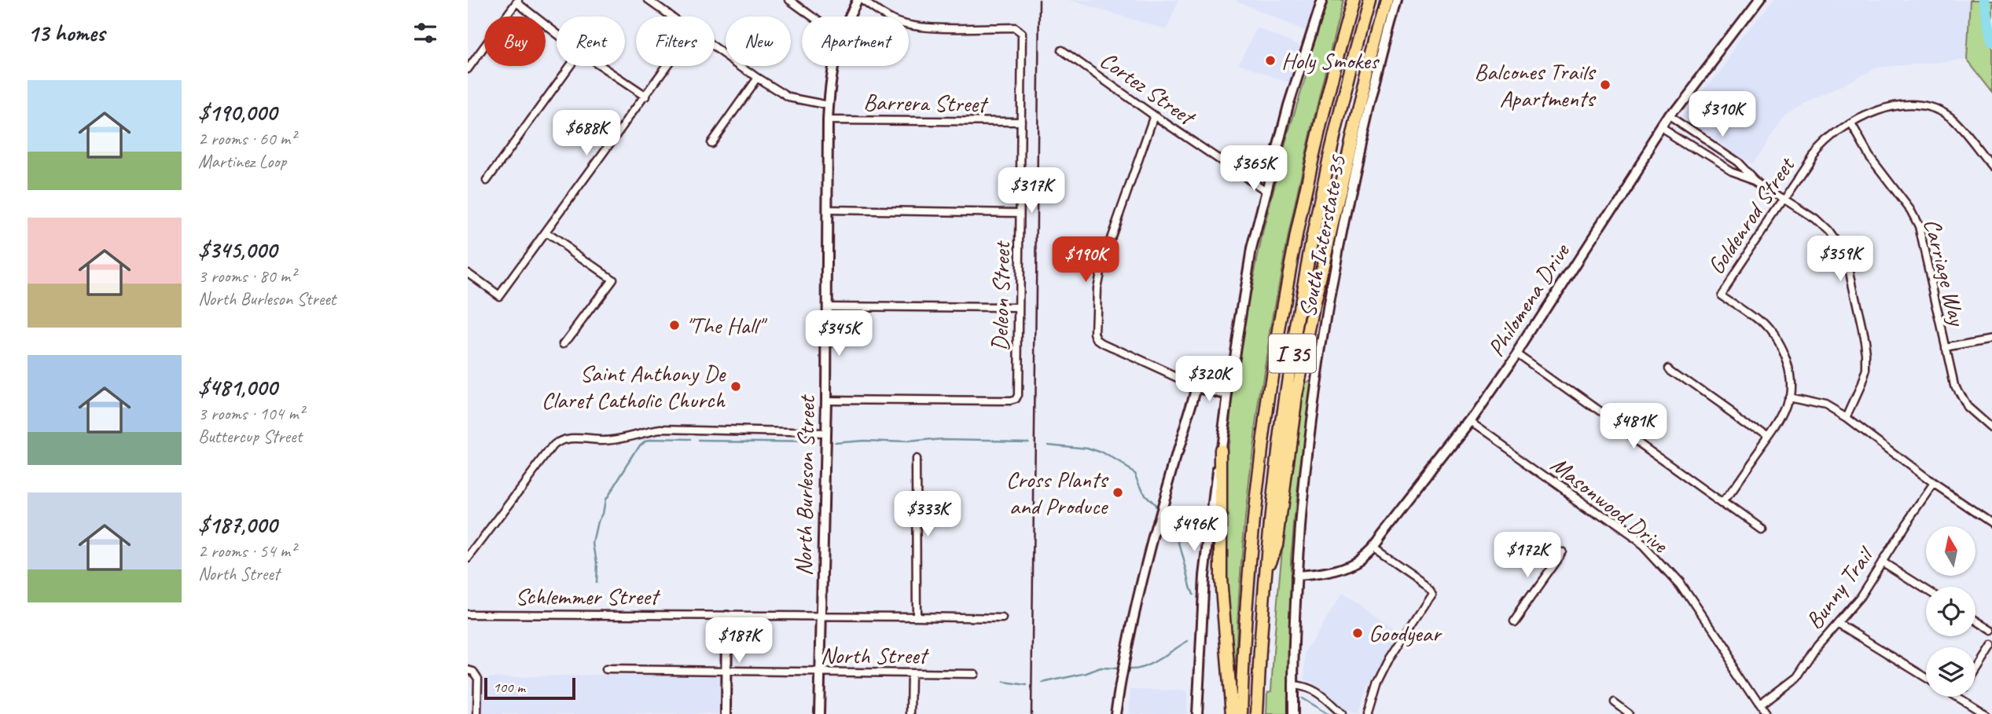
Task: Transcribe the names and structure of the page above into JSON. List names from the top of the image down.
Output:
{
  "streets": {
    "highway": ["I 35"],
    "street": [
      "Cortez Street",
      "Barrera Street",
      "Goldenrod Street",
      "South Interstate 35",
      "Carriage Way",
      "Deleon Street",
      "Philomena Drive",
      "North Burleson Street",
      "Masonwood Drive",
      "Bunny Trail",
      "Schlemmer Street",
      "North Street"
    ]
  },
  "crossings": [
    ["Barrera Street", "Deleon Street"],
    ["Barrera Street", "North Burleson Street"],
    ["Goldenrod Street", "Carriage Way"],
    ["South Interstate 35", "Philomena Drive"],
    ["Deleon Street", "North Burleson Street"],
    ["Philomena Drive", "Masonwood Drive"],
    ["North Burleson Street", "Schlemmer Street"],
    ["North Burleson Street", "North Street"],
    ["Masonwood Drive", "Bunny Trail"]
  ],
  "places": [
    "Holy Smokes",
    "Balcones Trails Apartments",
    "\"The Hall\"",
    "Saint Anthony De Claret Catholic Church",
    "Cross Plants and Produce",
    "Goodyear"
  ],
  "scale_bar": "100 m",
  "north": "top",
  "page": {
    "heading": "13 homes",
    "chip": [
      "Buy",
      "Rent",
      "Filters",
      "New",
      "Apartment"
    ],
    "list": [
      {
        "name": "$190,000",
        "note": "2 rooms · 60 m² · Martinez Loop"
      },
      {
        "name": "$345,000",
        "note": "3 rooms · 80 m² · North Burleson Street"
      },
      {
        "name": "$481,000",
        "note": "3 rooms · 104 m² · Buttercup Street"
      },
      {
        "name": "$187,000",
        "note": "2 rooms · 54 m² · North Street"
      }
    ],
    "price": [
      "$310K",
      "$688K",
      "$365K",
      "$317K",
      "$359K",
      "$190K",
      "$345K",
      "$320K",
      "$481K",
      "$333K",
      "$496K",
      "$172K",
      "$187K"
    ],
    "scale": "100 m"
  }
}
